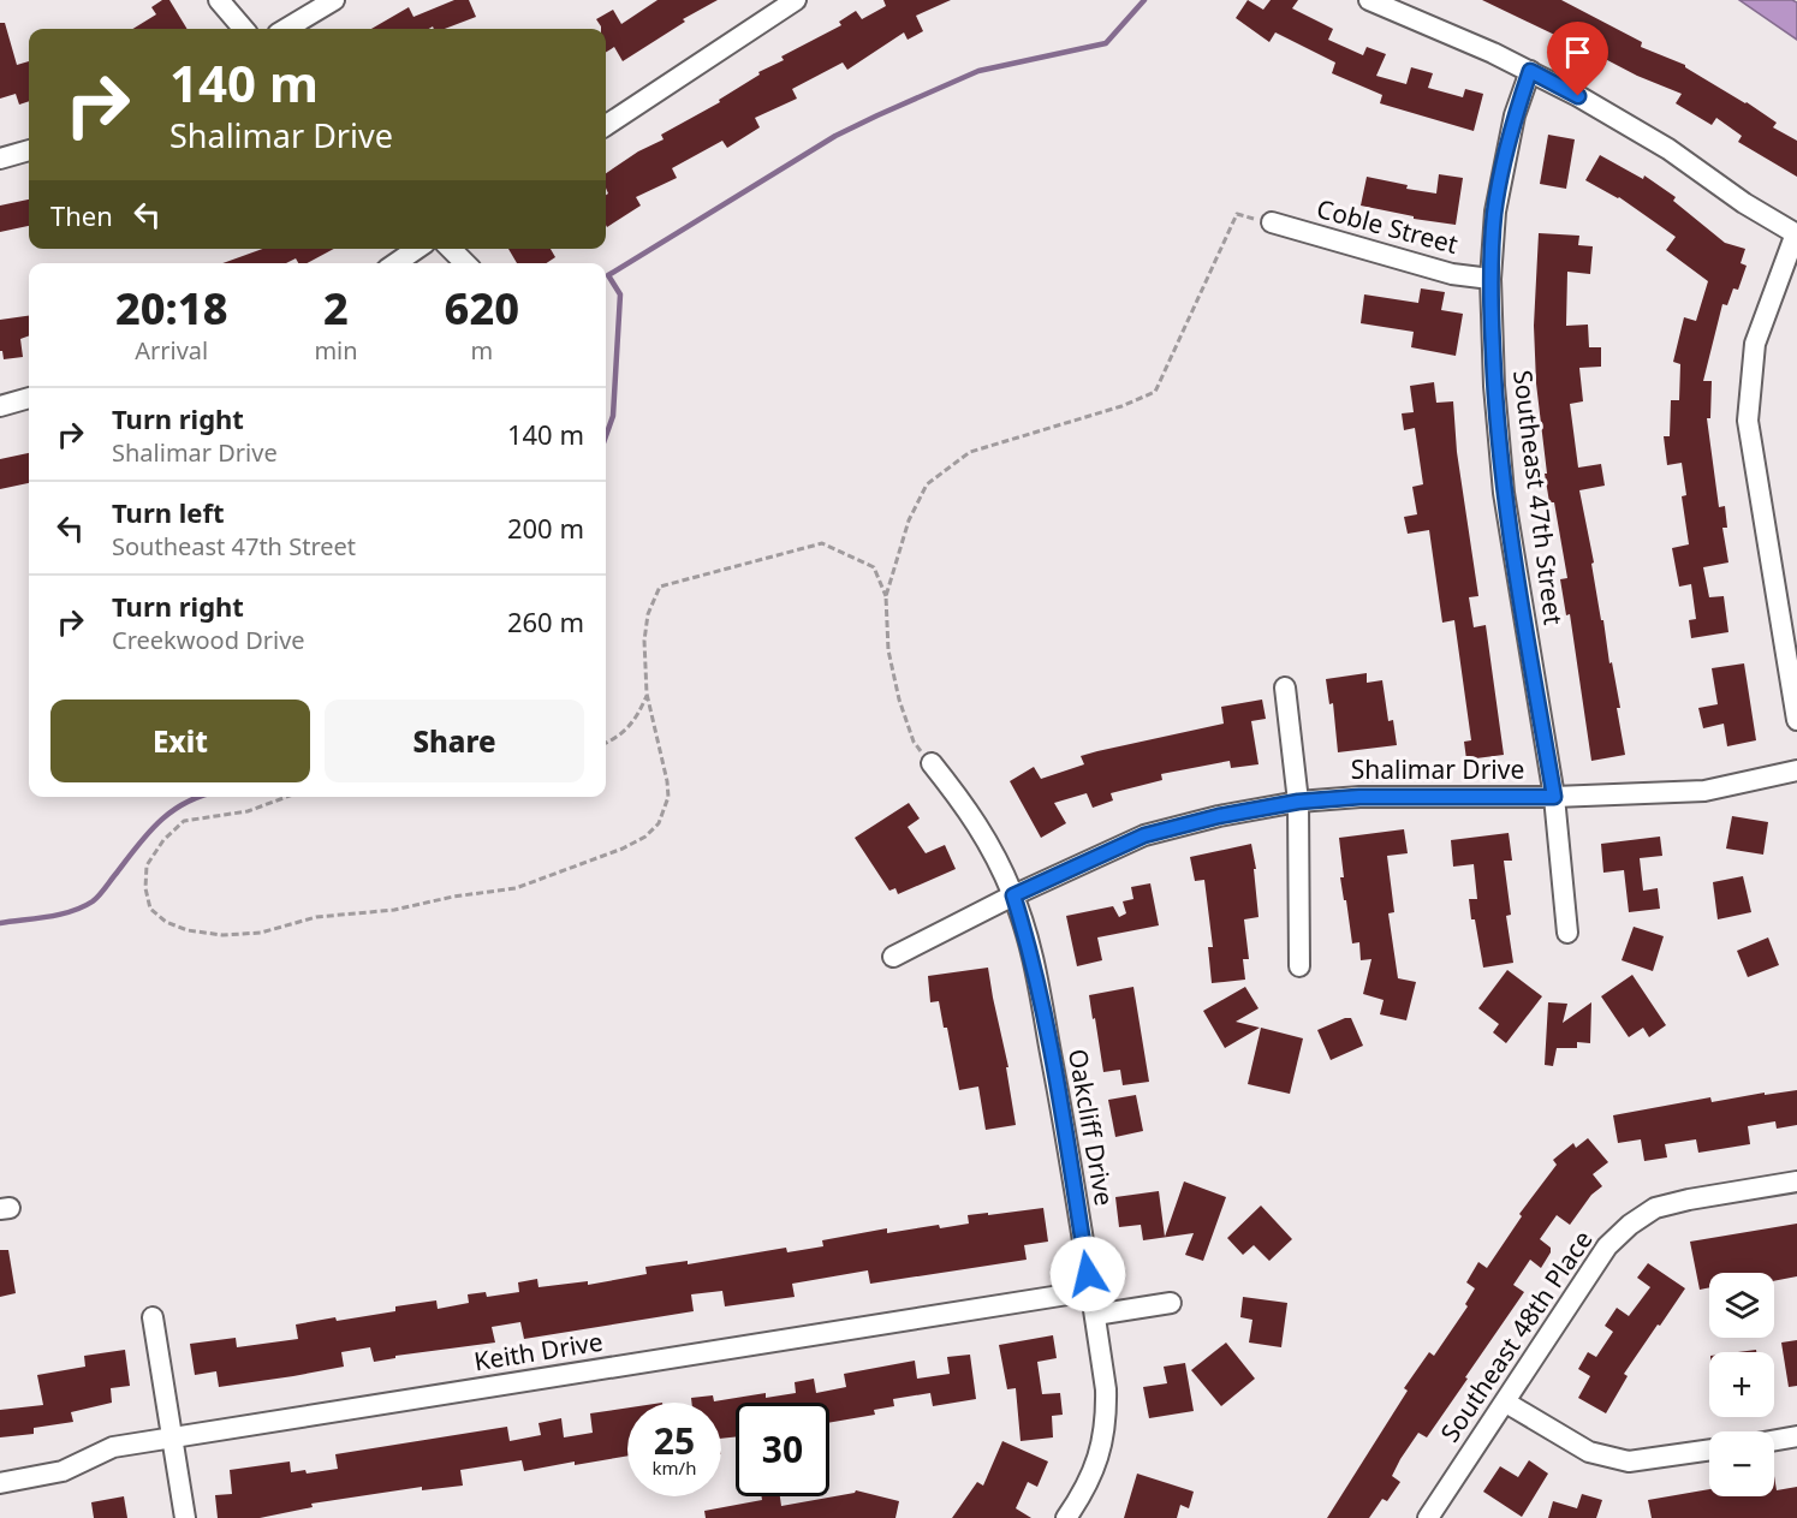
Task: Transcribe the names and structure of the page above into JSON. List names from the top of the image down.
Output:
{
  "streets": {
    "street": [
      "Coble Street",
      "Southeast 47th Street",
      "Shalimar Drive",
      "Oakcliff Drive",
      "Southeast 48th Place",
      "Keith Drive"
    ]
  },
  "crossings": [
    ["Coble Street", "Southeast 47th Street"],
    ["Southeast 47th Street", "Shalimar Drive"],
    ["Shalimar Drive", "Oakcliff Drive"],
    ["Oakcliff Drive", "Keith Drive"]
  ],
  "page": {
    "turn": ["140 m", "Shalimar Drive"],
    "then": "Then",
    "eta": [
      "20:18",
      "Arrival",
      "2",
      "min",
      "620",
      "m"
    ],
    "list": [
      {
        "name": "Turn right",
        "note": "Shalimar Drive",
        "value": "140 m"
      },
      {
        "name": "Turn left",
        "note": "Southeast 47th Street",
        "value": "200 m"
      },
      {
        "name": "Turn right",
        "note": "Creekwood Drive",
        "value": "260 m"
      }
    ],
    "buttons": ["Exit", "Share"],
    "map_buttons": ["+", "−"],
    "speed": "25 km/h",
    "limit": "30"
  }
}
